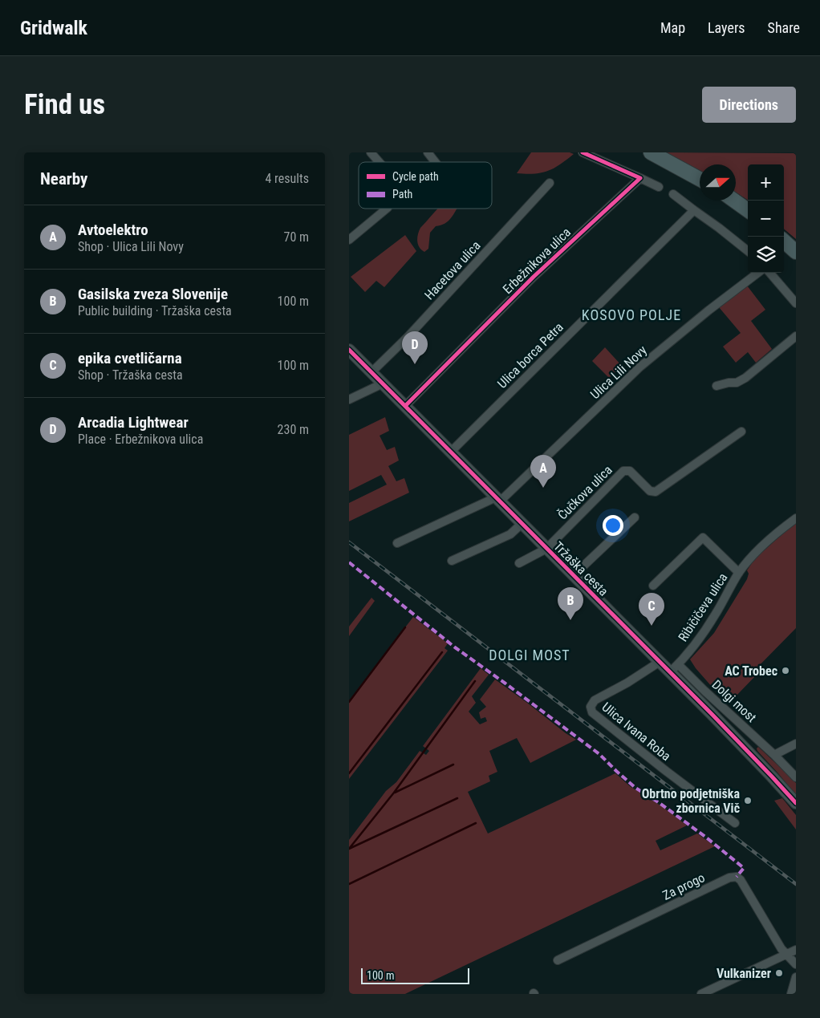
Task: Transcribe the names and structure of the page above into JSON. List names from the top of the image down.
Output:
{
  "streets": {
    "main road": ["Tržaška cesta"],
    "street": [
      "Erbežnikova ulica",
      "Hacetova ulica",
      "Ulica borca Petra",
      "Ulica Lili Novy",
      "Čučkova ulica",
      "Ribičičeva ulica",
      "Dolgi most",
      "Ulica Ivana Roba",
      "Za progo"
    ]
  },
  "crossings": [
    ["Erbežnikova ulica", "Tržaška cesta"],
    ["Hacetova ulica", "Tržaška cesta"],
    ["Ulica borca Petra", "Tržaška cesta"],
    ["Ulica Lili Novy", "Tržaška cesta"],
    ["Čučkova ulica", "Tržaška cesta"],
    ["Tržaška cesta", "Ribičičeva ulica"],
    ["Tržaška cesta", "Ulica Ivana Roba"],
    ["Ribičičeva ulica", "Dolgi most"]
  ],
  "districts": ["KOSOVO POLJE", "DOLGI MOST"],
  "places": ["AC Trobec", "Obrtno podjetniška zbornica Vič", "Vulkanizer"],
  "legend": ["Cycle path", "Path"],
  "scale_bar": "100 m",
  "north": "right",
  "page": {
    "header": "Gridwalk",
    "nav": ["Map", "Layers", "Share"],
    "buttons": "Directions",
    "title": "Find us",
    "heading": ["Nearby", "4 results"],
    "map_buttons": ["+", "−"],
    "list": [
      {
        "mark": "A",
        "name": "Avtoelektro",
        "note": "Shop · Ulica Lili Novy",
        "value": "70 m"
      },
      {
        "mark": "B",
        "name": "Gasilska zveza Slovenije",
        "note": "Public building · Tržaška cesta",
        "value": "100 m"
      },
      {
        "mark": "C",
        "name": "epika cvetličarna",
        "note": "Shop · Tržaška cesta",
        "value": "100 m"
      },
      {
        "mark": "D",
        "name": "Arcadia Lightwear",
        "note": "Place · Erbežnikova ulica",
        "value": "230 m"
      }
    ],
    "pins": [
      "D",
      "A",
      "B",
      "C"
    ],
    "scale": "100 m"
  }
}
